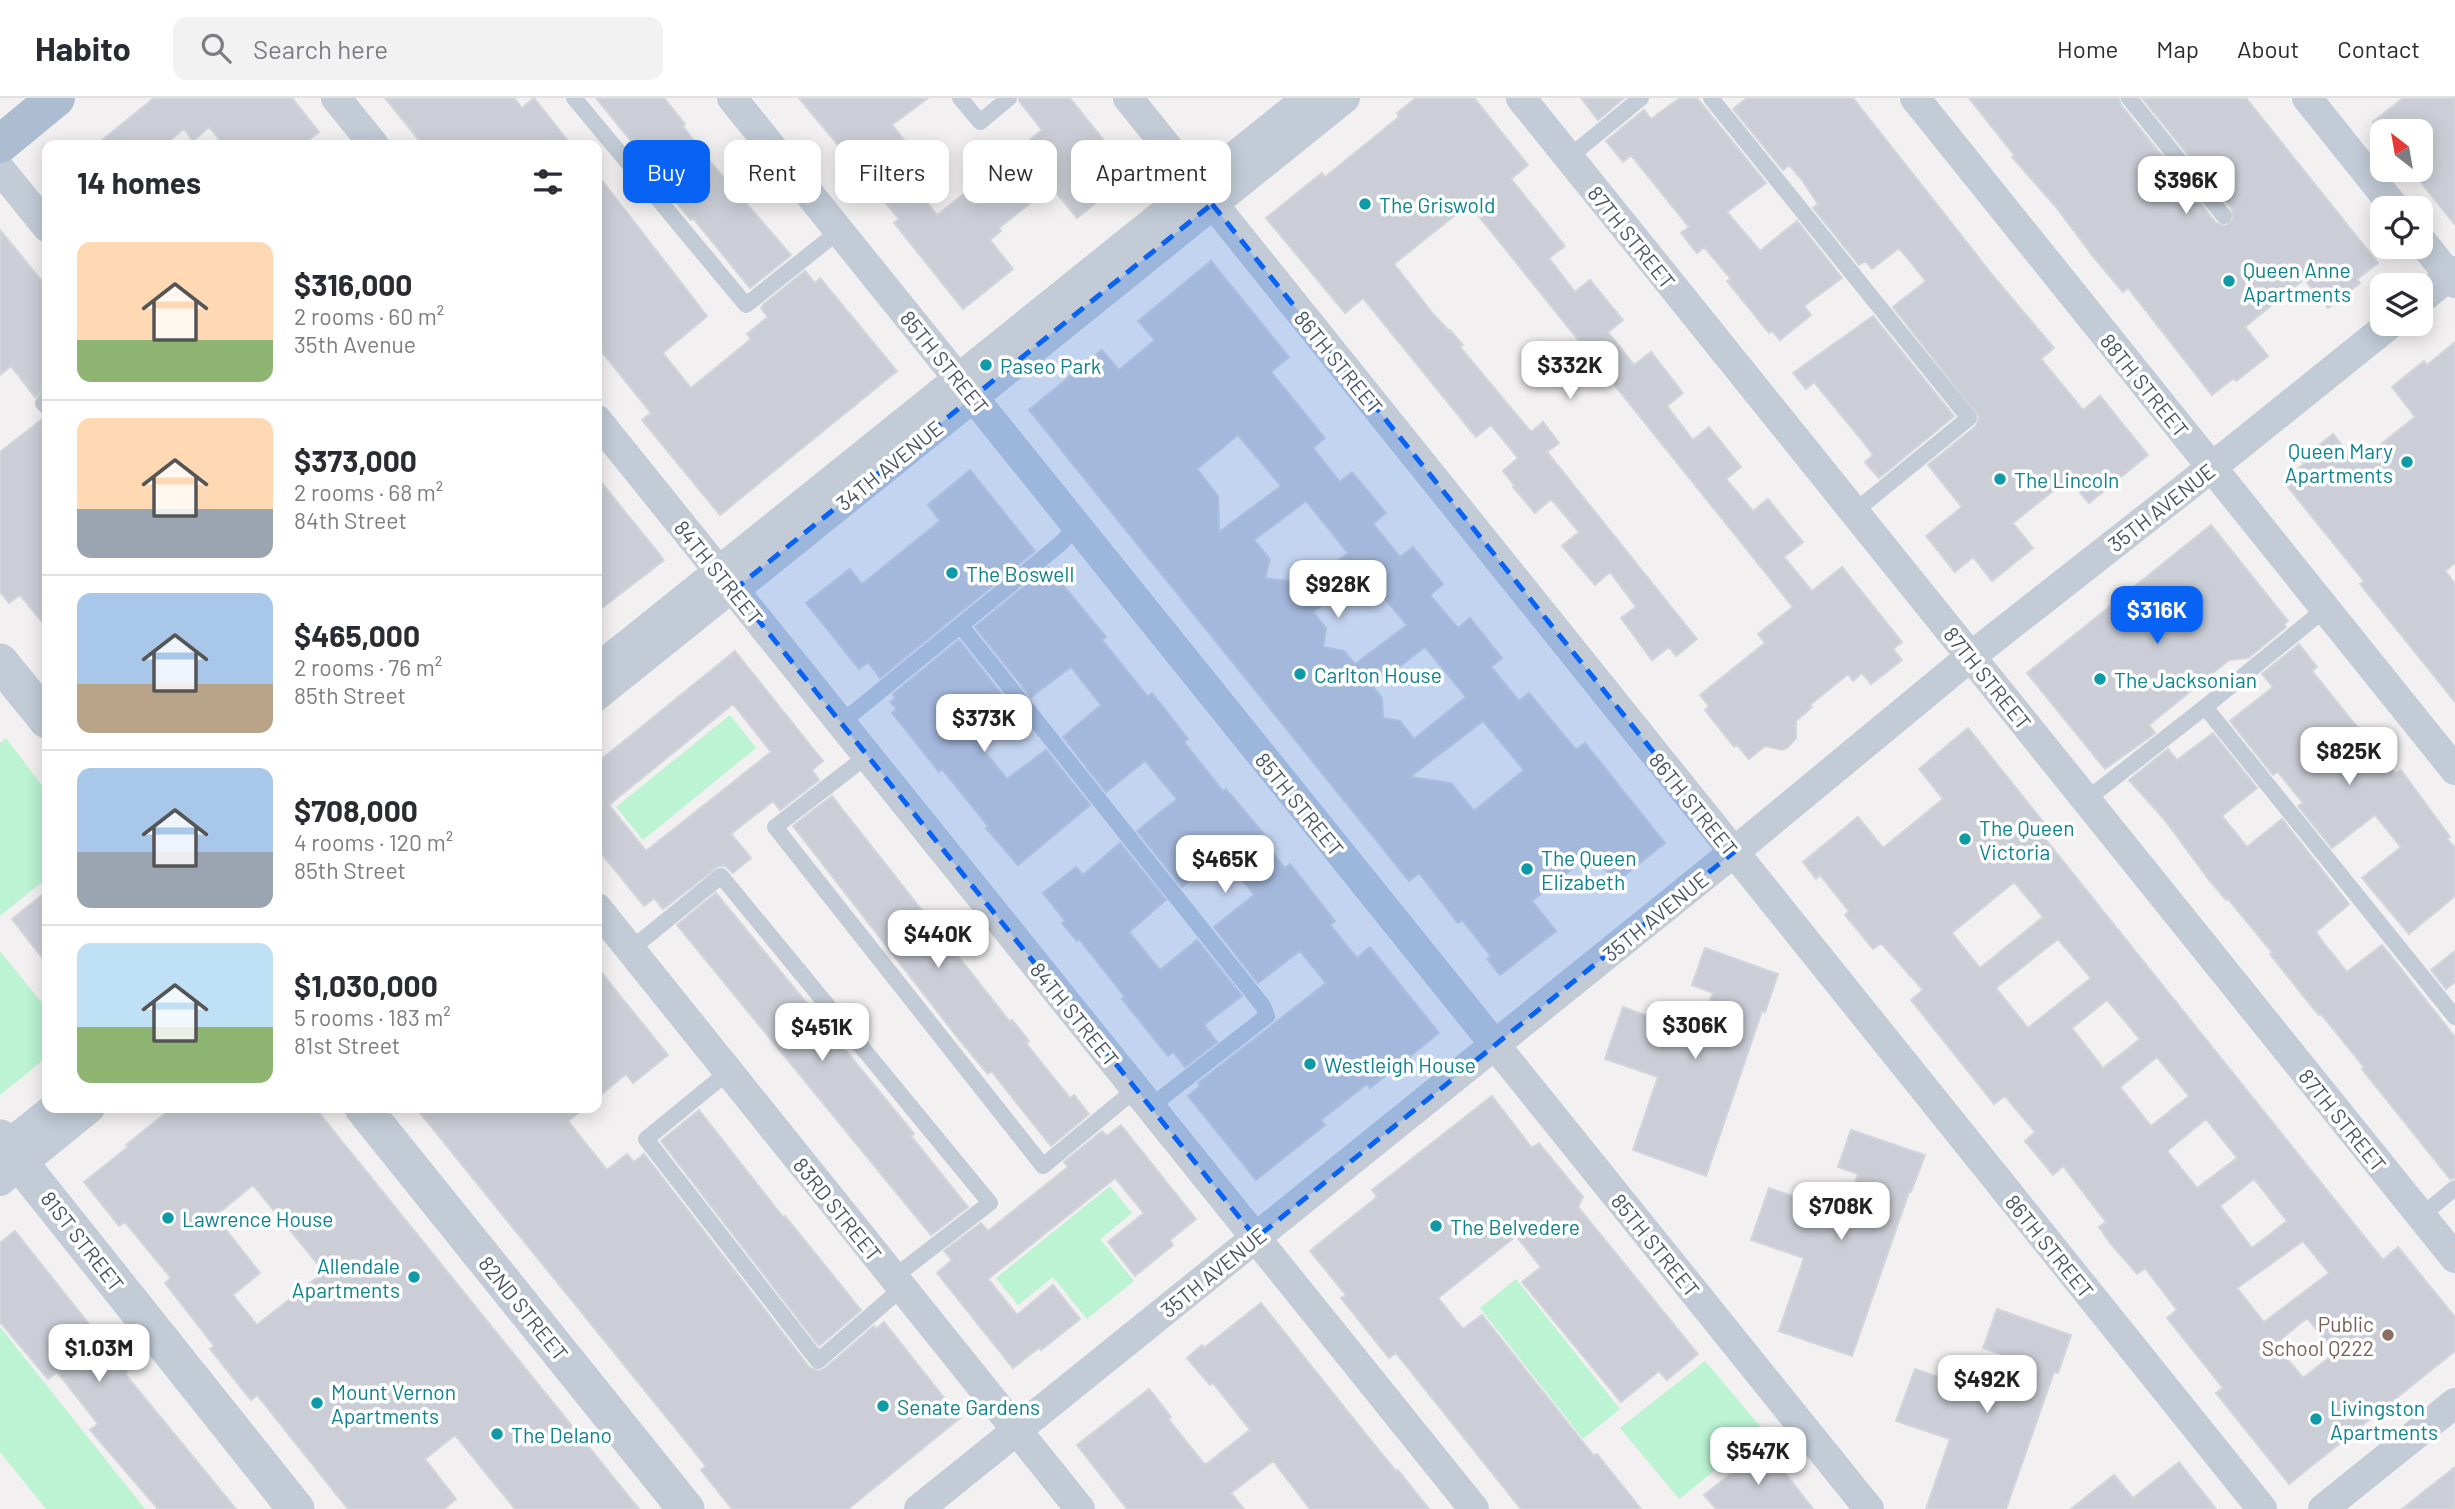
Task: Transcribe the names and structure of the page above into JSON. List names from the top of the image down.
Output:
{
  "streets": {
    "street": [
      "87TH STREET",
      "85TH STREET",
      "86TH STREET",
      "88TH STREET",
      "34TH AVENUE",
      "35TH AVENUE",
      "84TH STREET",
      "83RD STREET",
      "81ST STREET",
      "82ND STREET"
    ]
  },
  "crossings": [
    ["87TH STREET", "35TH AVENUE"],
    ["85TH STREET", "34TH AVENUE"],
    ["85TH STREET", "35TH AVENUE"],
    ["86TH STREET", "35TH AVENUE"],
    ["88TH STREET", "35TH AVENUE"],
    ["34TH AVENUE", "84TH STREET"],
    ["35TH AVENUE", "84TH STREET"],
    ["35TH AVENUE", "83RD STREET"]
  ],
  "places": [
    "The Griswold",
    "Queen Anne Apartments",
    "Paseo Park",
    "Queen Mary Apartments",
    "The Lincoln",
    "The Boswell",
    "Carlton House",
    "The Jacksonian",
    "The Queen Victoria",
    "The Queen Elizabeth",
    "Westleigh House",
    "Lawrence House",
    "The Belvedere",
    "Allendale Apartments",
    "Public School Q222",
    "Mount Vernon Apartments",
    "Senate Gardens",
    "Livingston Apartments",
    "The Delano"
  ],
  "north": "top left",
  "page": {
    "header": "Habito",
    "search": "Search here",
    "nav": [
      "Home",
      "Map",
      "About",
      "Contact"
    ],
    "chip": [
      "Buy",
      "Rent",
      "Filters",
      "New",
      "Apartment"
    ],
    "heading": "14 homes",
    "price": [
      "$396K",
      "$332K",
      "$928K",
      "$316K",
      "$373K",
      "$825K",
      "$465K",
      "$440K",
      "$306K",
      "$451K",
      "$708K",
      "$1.03M",
      "$492K",
      "$547K"
    ],
    "list": [
      {
        "name": "$316,000",
        "note": "2 rooms · 60 m² · 35th Avenue"
      },
      {
        "name": "$373,000",
        "note": "2 rooms · 68 m² · 84th Street"
      },
      {
        "name": "$465,000",
        "note": "2 rooms · 76 m² · 85th Street"
      },
      {
        "name": "$708,000",
        "note": "4 rooms · 120 m² · 85th Street"
      },
      {
        "name": "$1,030,000",
        "note": "5 rooms · 183 m² · 81st Street"
      }
    ]
  }
}
